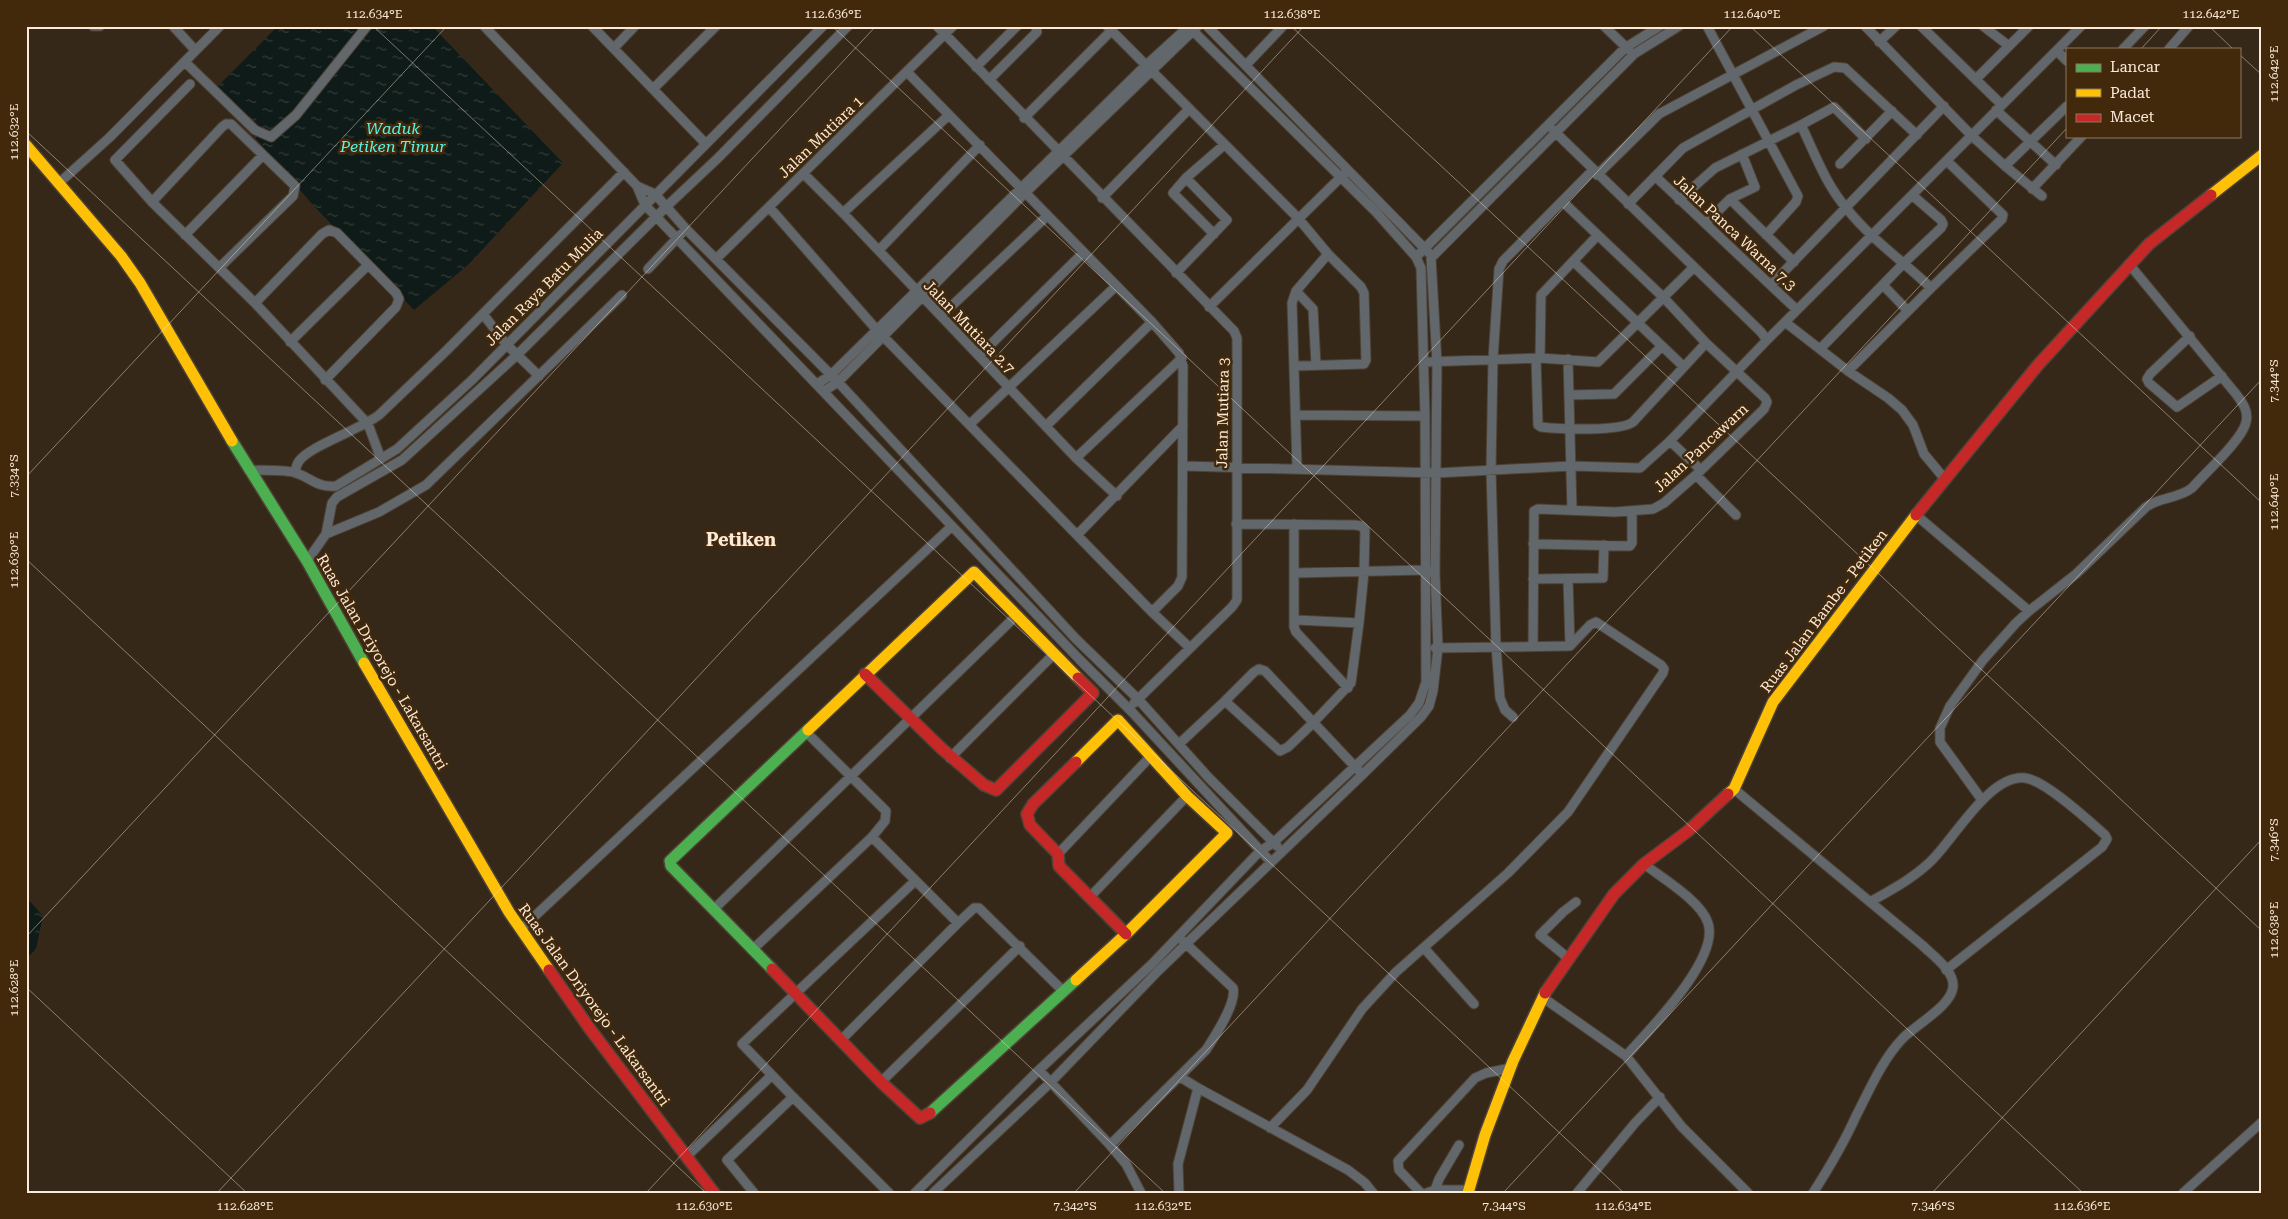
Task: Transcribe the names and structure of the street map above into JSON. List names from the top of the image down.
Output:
{
  "streets": {
    "main road": ["Ruas Jalan Bambe - Petiken", "Ruas Jalan Driyorejo - Lakarsantri"],
    "street": [
      "Jalan Mutiara 1",
      "Jalan Panca Warna 7.3",
      "Jalan Raya Batu Mulia",
      "Jalan Mutiara 2.7",
      "Jalan Mutiara 3",
      "Jalan Pancawarn"
    ]
  },
  "crossings": [
    ["Jalan Mutiara 1", "Jalan Mutiara 2.7"],
    ["Jalan Mutiara 1", "Jalan Mutiara 3"],
    ["Jalan Raya Batu Mulia", "Ruas Jalan Driyorejo - Lakarsantri"]
  ],
  "districts": ["Petiken"],
  "water": ["Waduk Petiken Timur"],
  "legend": ["Lancar", "Padat", "Macet"],
  "coordinates": [
    "112.634°E",
    "112.636°E",
    "112.638°E",
    "112.640°E",
    "112.642°E",
    "112.632°E",
    "7.344°S",
    "7.334°S",
    "112.630°E",
    "7.346°S",
    "112.628°E",
    "7.342°S"
  ]
}
